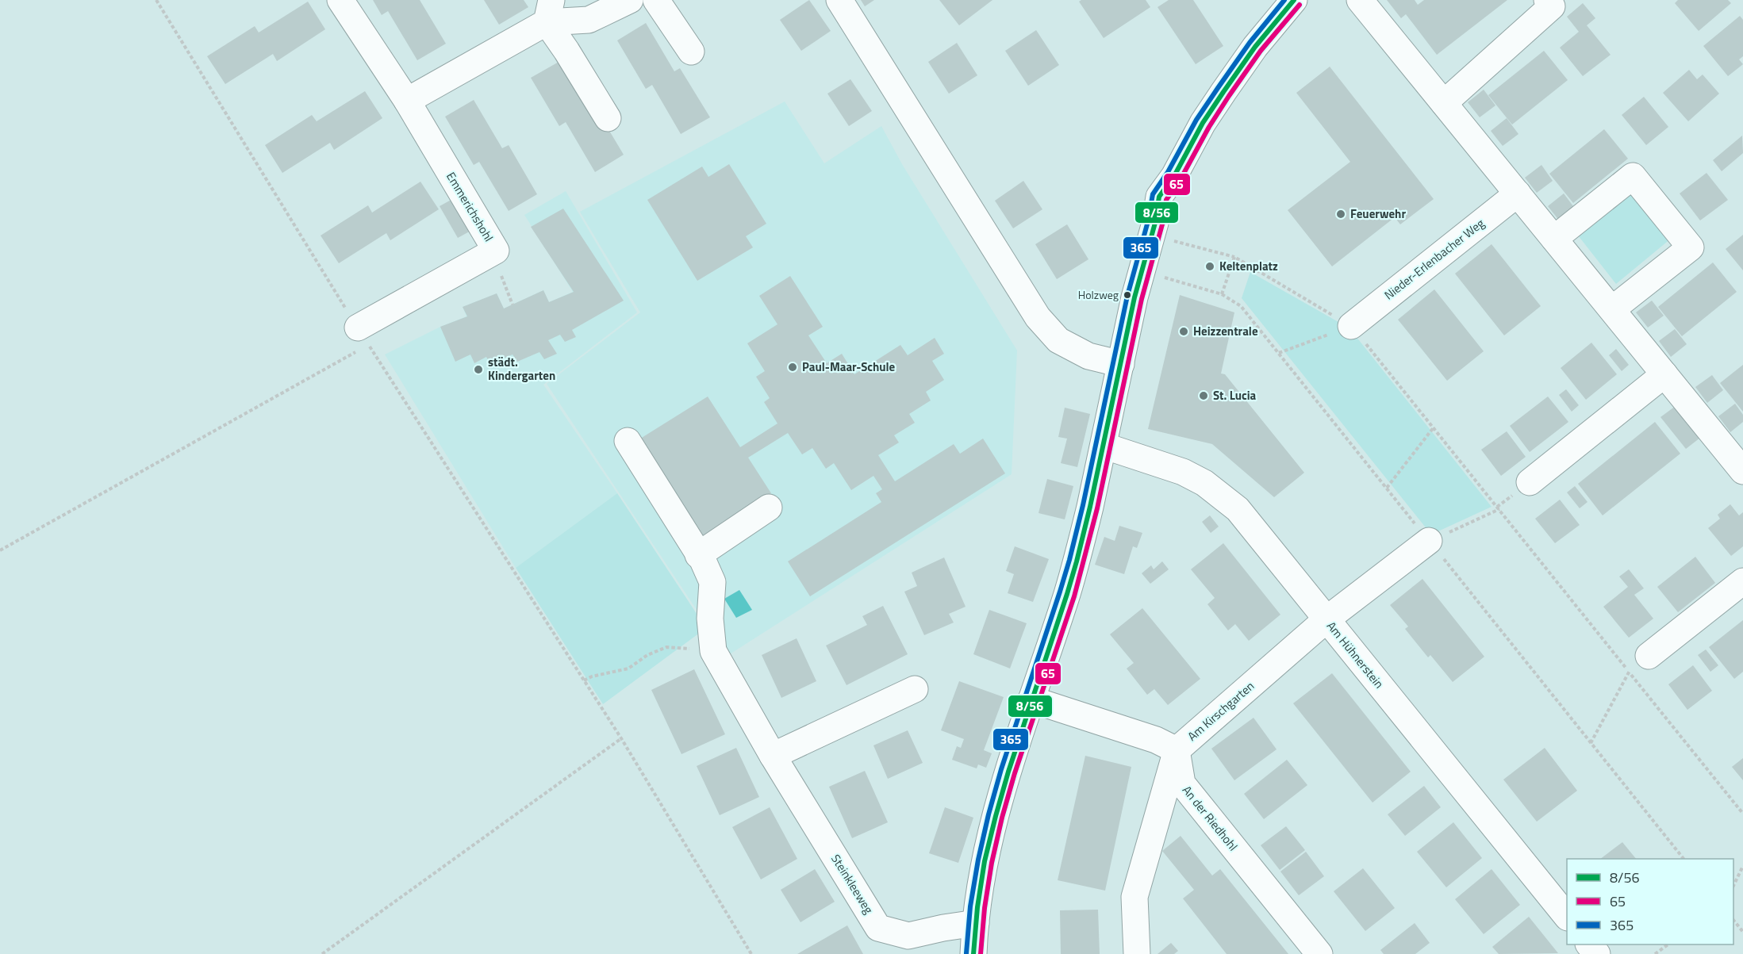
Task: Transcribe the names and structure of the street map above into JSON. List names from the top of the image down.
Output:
{
  "streets": {
    "street": [
      "Emmerichshohl",
      "Nieder-Erlenbacher Weg",
      "Am Hühnerstein",
      "Am Kirschgarten",
      "An der Riedhohl",
      "Steinkleeweg"
    ]
  },
  "crossings": [
    ["Am Hühnerstein", "Am Kirschgarten"],
    ["Am Kirschgarten", "An der Riedhohl"]
  ],
  "places": [
    "Feuerwehr",
    "Keltenplatz",
    "Holzweg",
    "Heizzentrale",
    "Paul-Maar-Schule",
    "städt. Kindergarten",
    "St. Lucia"
  ],
  "lines": ["transit line 8/56", "transit line 365", "transit line 65"],
  "legend": ["8/56", "65", "365"]
}
